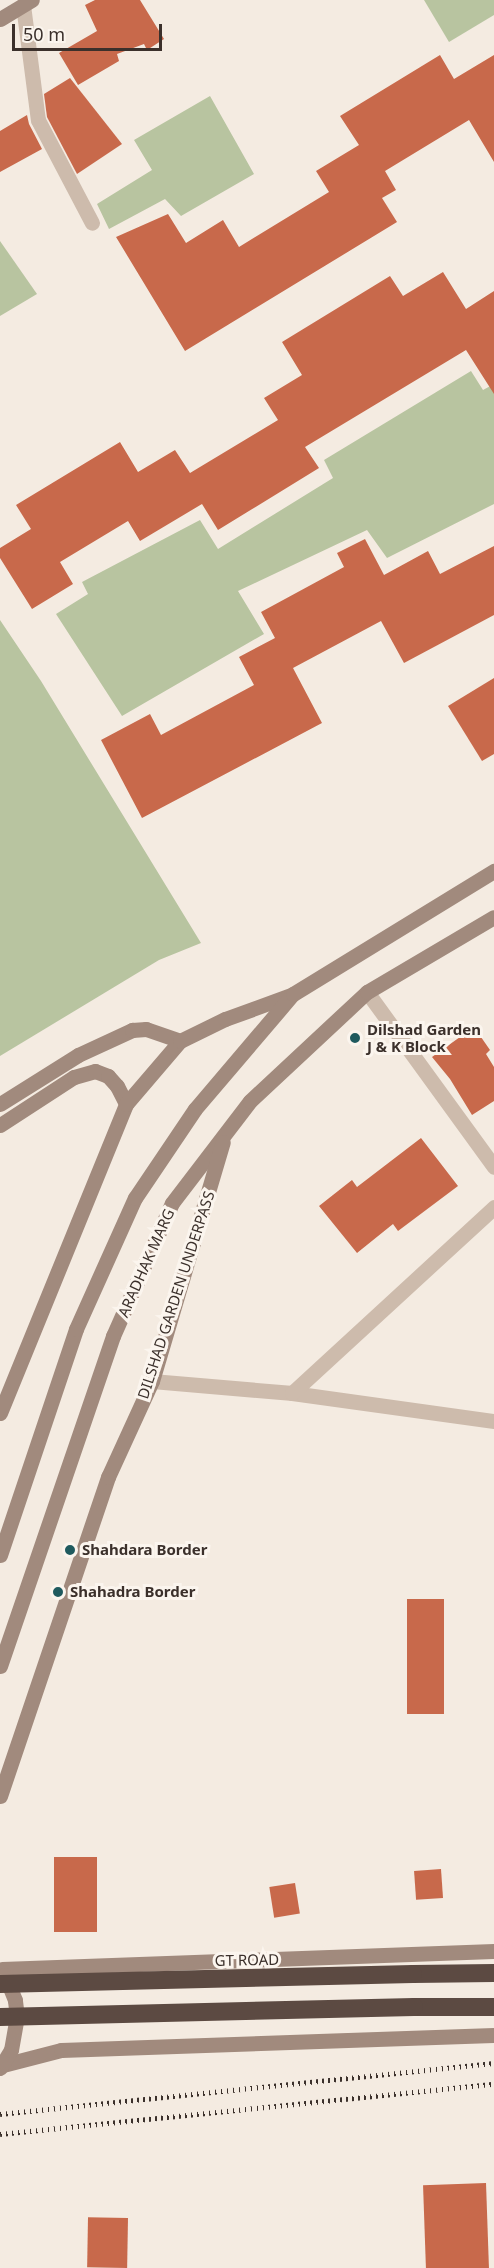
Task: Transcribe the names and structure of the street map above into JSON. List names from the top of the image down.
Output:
{
  "streets": {
    "highway": ["GT ROAD"],
    "main road": ["ARADHAK MARG", "DILSHAD GARDEN UNDERPASS"]
  },
  "crossings": [
    ["ARADHAK MARG", "DILSHAD GARDEN UNDERPASS"]
  ],
  "places": ["Dilshad Garden J & K Block", "Shahdara Border", "Shahadra Border"],
  "scale_bar": "50 m"
}
